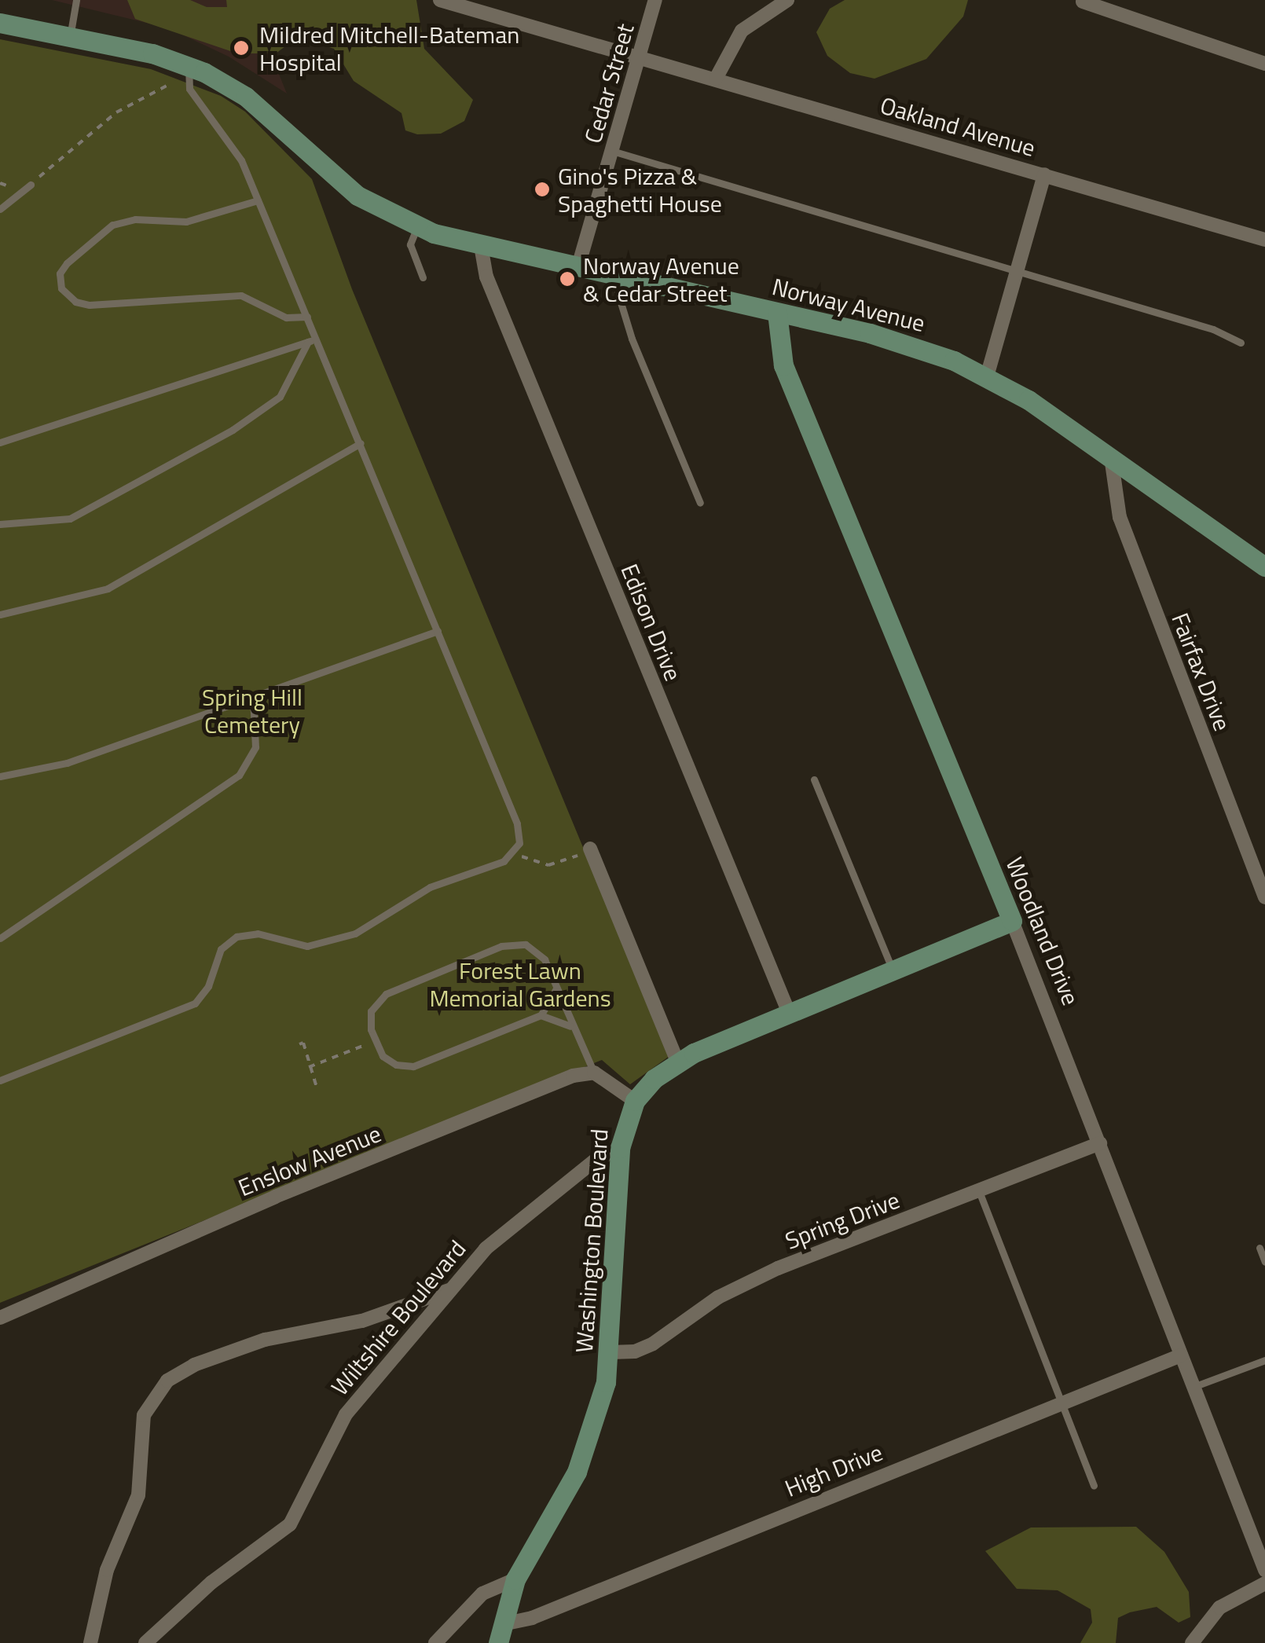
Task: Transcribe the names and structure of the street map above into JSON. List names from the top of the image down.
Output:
{
  "streets": {
    "street": [
      "Cedar Street",
      "Oakland Avenue",
      "Norway Avenue",
      "Edison Drive",
      "Fairfax Drive",
      "Woodland Drive",
      "Enslow Avenue",
      "Spring Drive",
      "Washington Boulevard",
      "Wiltshire Boulevard",
      "High Drive"
    ]
  },
  "crossings": [
    ["Cedar Street", "Oakland Avenue"],
    ["Cedar Street", "Norway Avenue"],
    ["Norway Avenue", "Edison Drive"],
    ["Norway Avenue", "Fairfax Drive"],
    ["Norway Avenue", "Woodland Drive"],
    ["Edison Drive", "Washington Boulevard"],
    ["Woodland Drive", "Spring Drive"],
    ["Woodland Drive", "Washington Boulevard"],
    ["Woodland Drive", "High Drive"],
    ["Spring Drive", "Washington Boulevard"],
    ["Washington Boulevard", "Wiltshire Boulevard"],
    ["Washington Boulevard", "High Drive"]
  ],
  "parks": ["Spring Hill Cemetery", "Forest Lawn Memorial Gardens"],
  "places": ["Mildred Mitchell-Bateman Hospital", "Gino's Pizza & Spaghetti House", "Norway Avenue & Cedar Street"]
}
